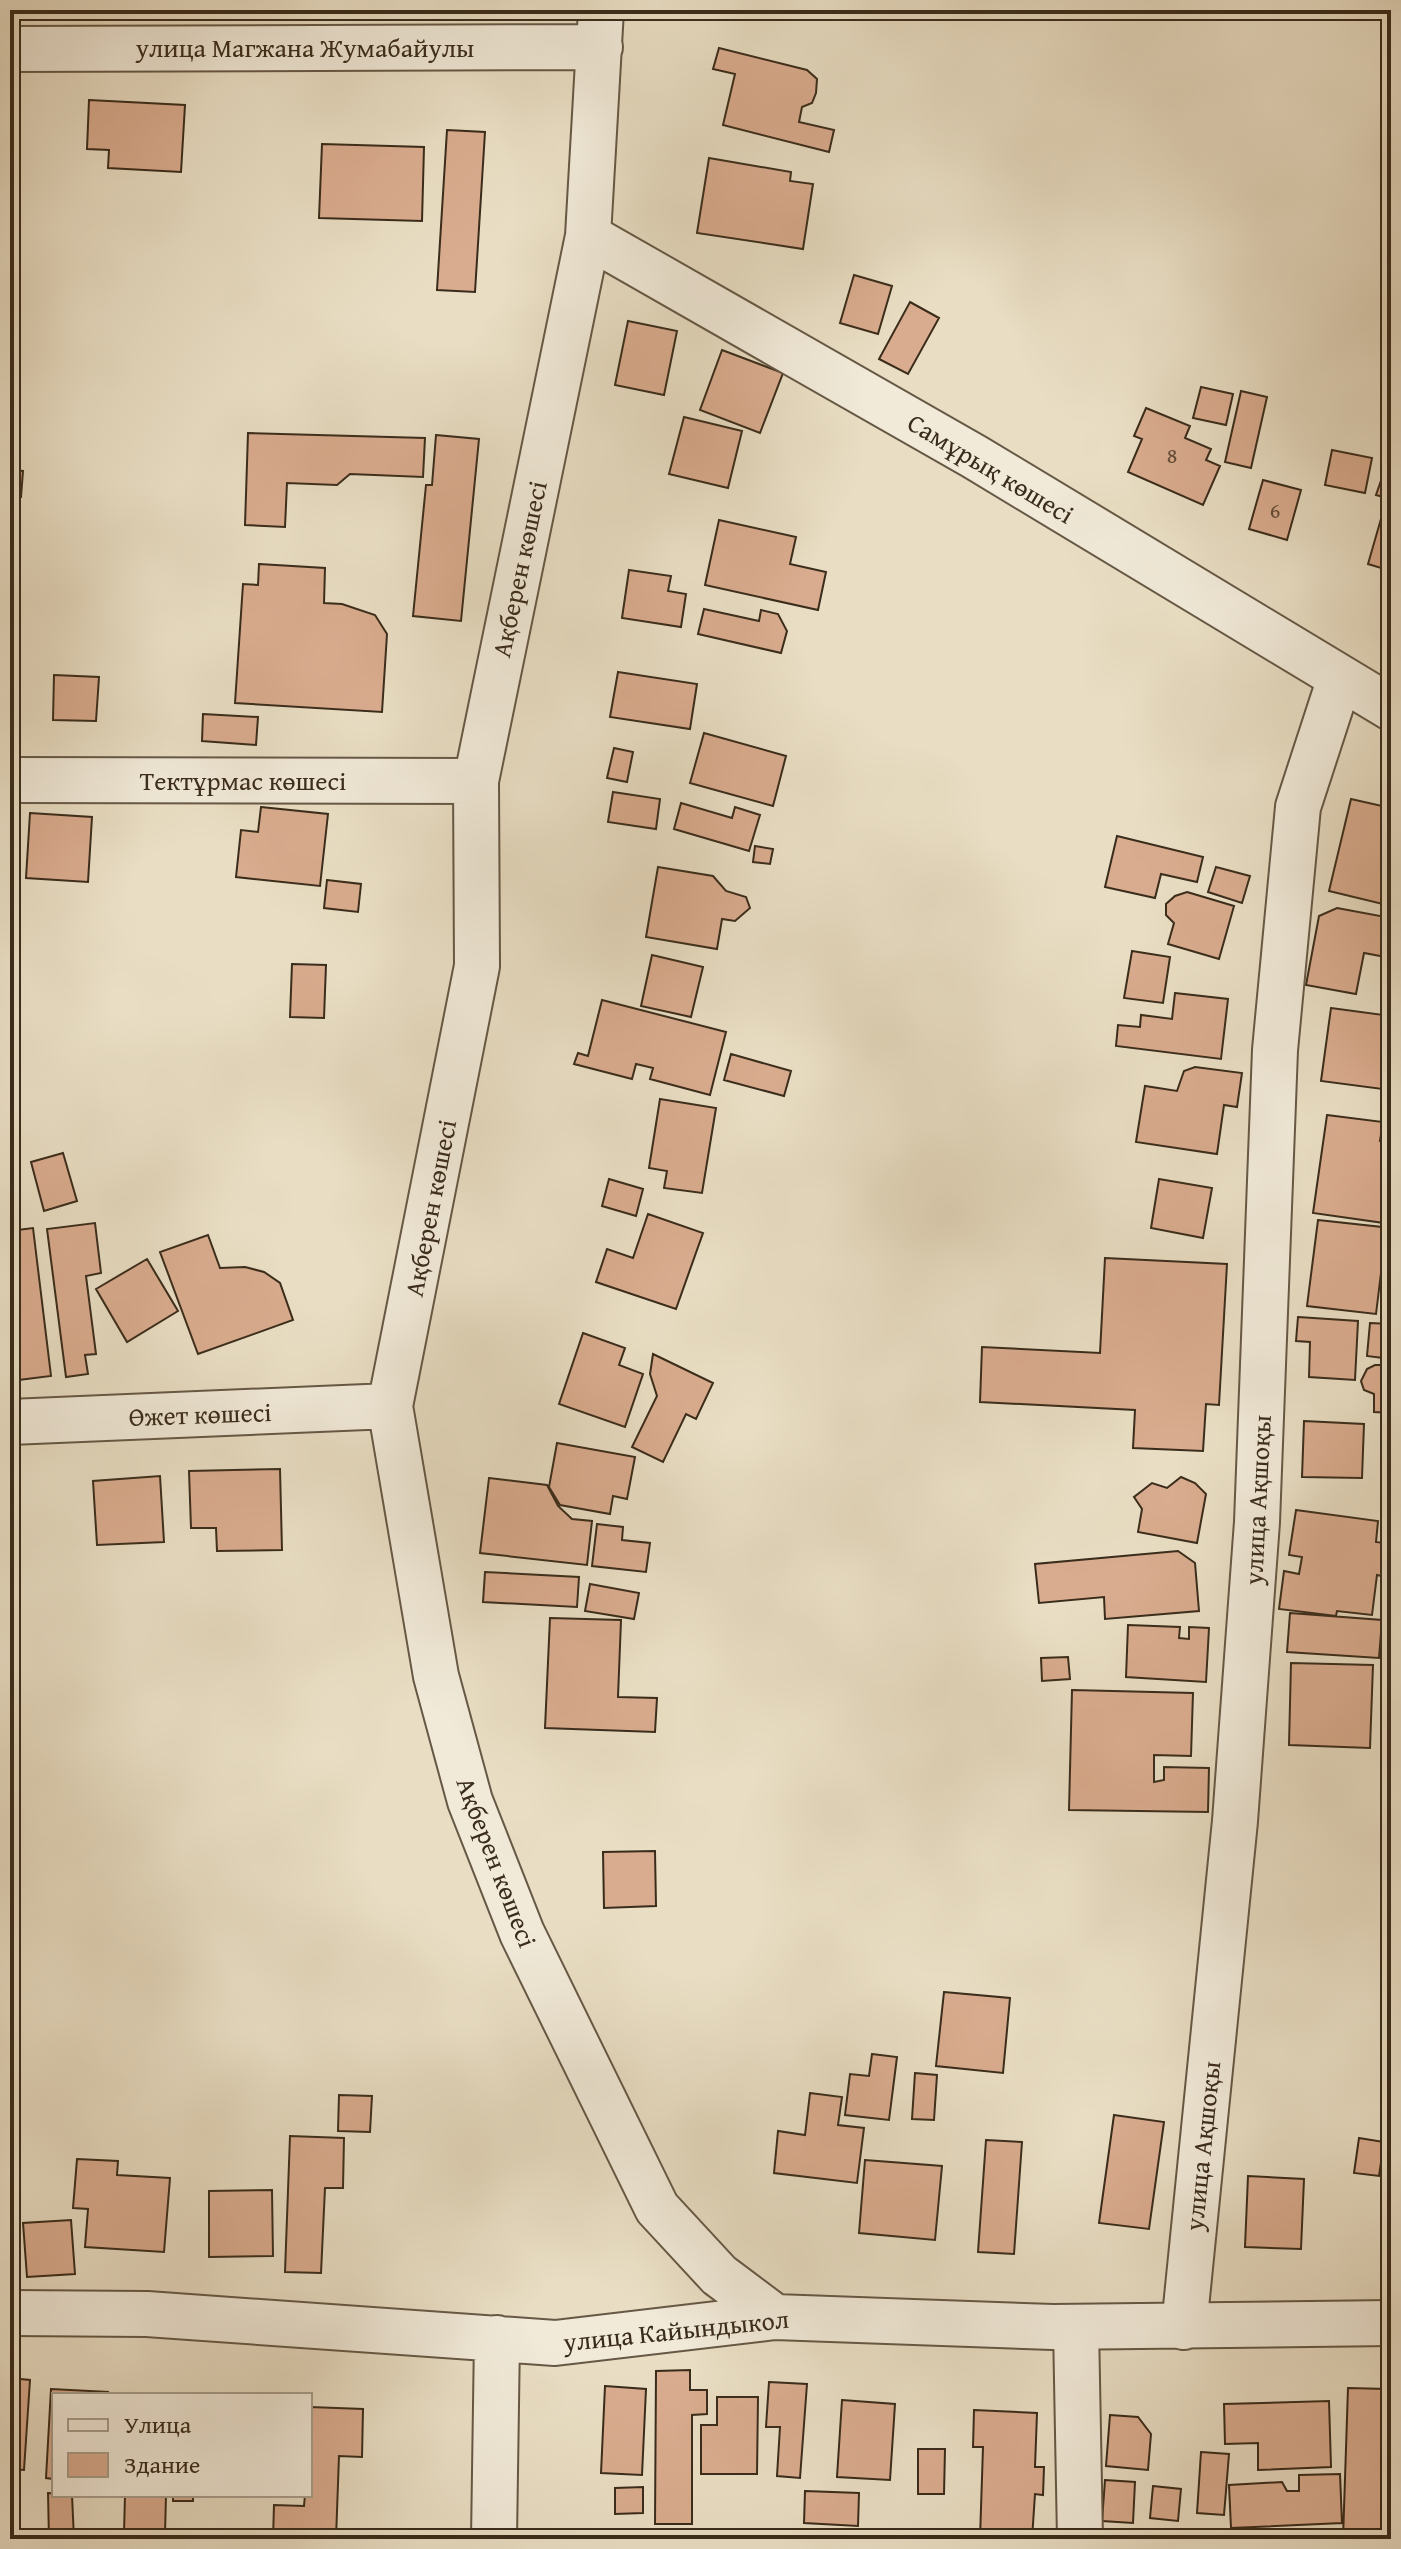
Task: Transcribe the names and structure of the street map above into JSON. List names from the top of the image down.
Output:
{
  "streets": {
    "street": [
      "улица Магжана Жумабайулы",
      "Самұрық көшесі",
      "Ақберен көшесі",
      "Тектұрмас көшесі",
      "Өжет көшесі",
      "улица Ақшоқы",
      "улица Кайындыкол"
    ]
  },
  "crossings": [
    ["улица Магжана Жумабайулы", "Ақберен көшесі"],
    ["Самұрық көшесі", "Ақберен көшесі"],
    ["Самұрық көшесі", "улица Ақшоқы"],
    ["Ақберен көшесі", "Тектұрмас көшесі"],
    ["Ақберен көшесі", "Өжет көшесі"],
    ["Ақберен көшесі", "улица Кайындыкол"],
    ["улица Ақшоқы", "улица Кайындыкол"]
  ],
  "house_numbers": ["8", "6"],
  "legend": ["Улица", "Здание"]
}
